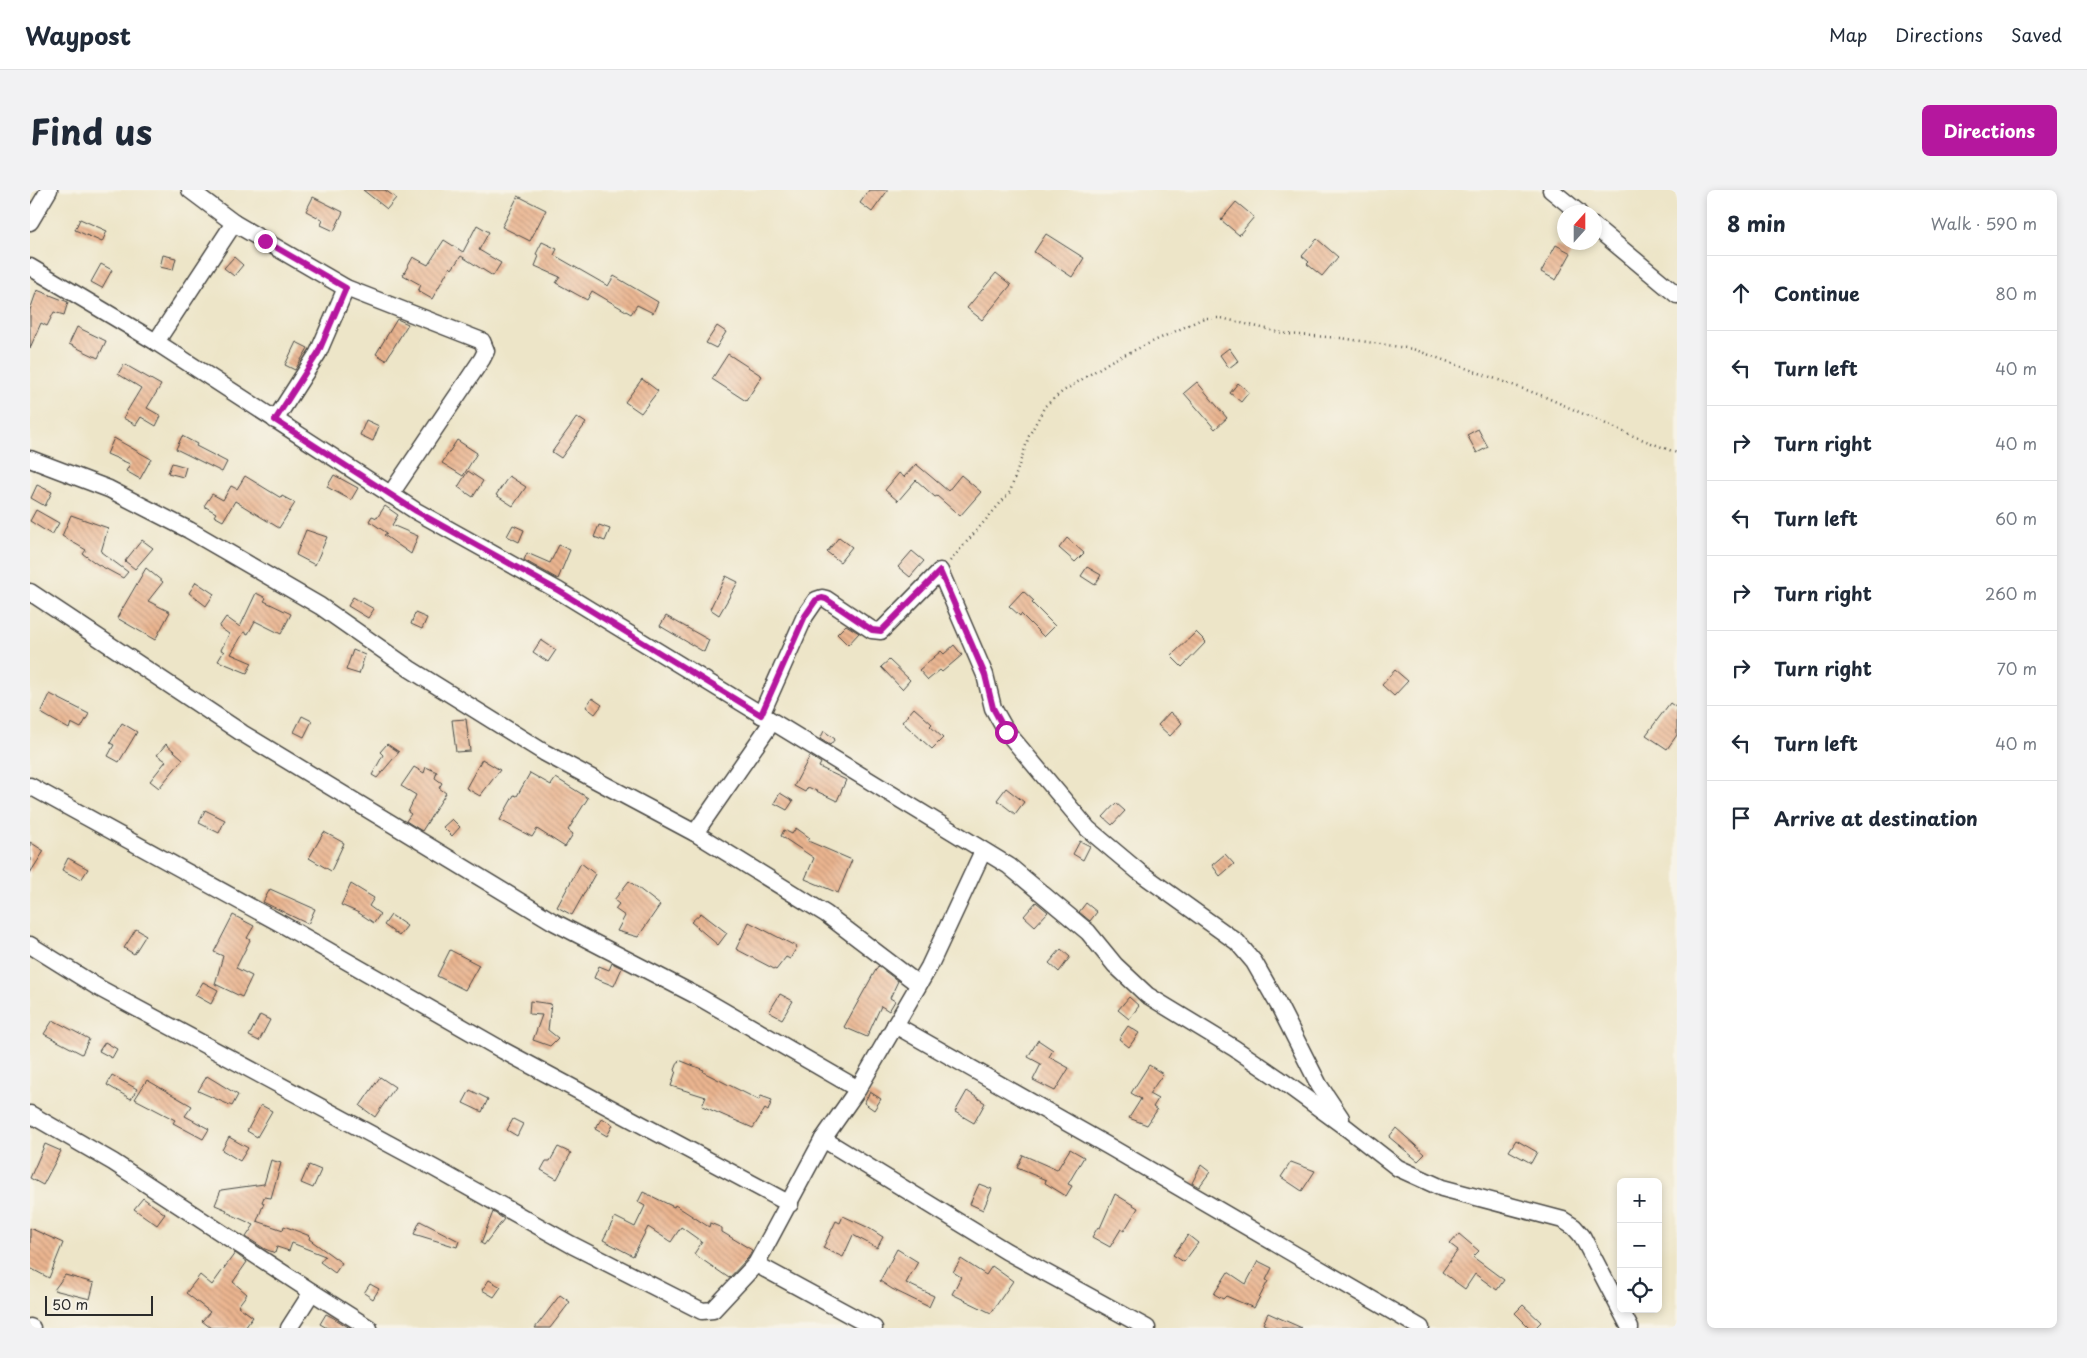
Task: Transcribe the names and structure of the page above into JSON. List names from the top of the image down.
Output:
{
  "scale_bar": "50 m",
  "north": "top",
  "page": {
    "header": "Waypost",
    "nav": ["Map", "Directions", "Saved"],
    "title": "Find us",
    "buttons": "Directions",
    "heading": ["8 min", "Walk · 590 m"],
    "list": [
      ["Continue", "80 m"],
      ["Turn left", "40 m"],
      ["Turn right", "40 m"],
      ["Turn left", "60 m"],
      ["Turn right", "260 m"],
      ["Turn right", "70 m"],
      ["Turn left", "40 m"],
      "Arrive at destination"
    ],
    "map_buttons": ["+", "−"],
    "scale": "50 m"
  }
}
